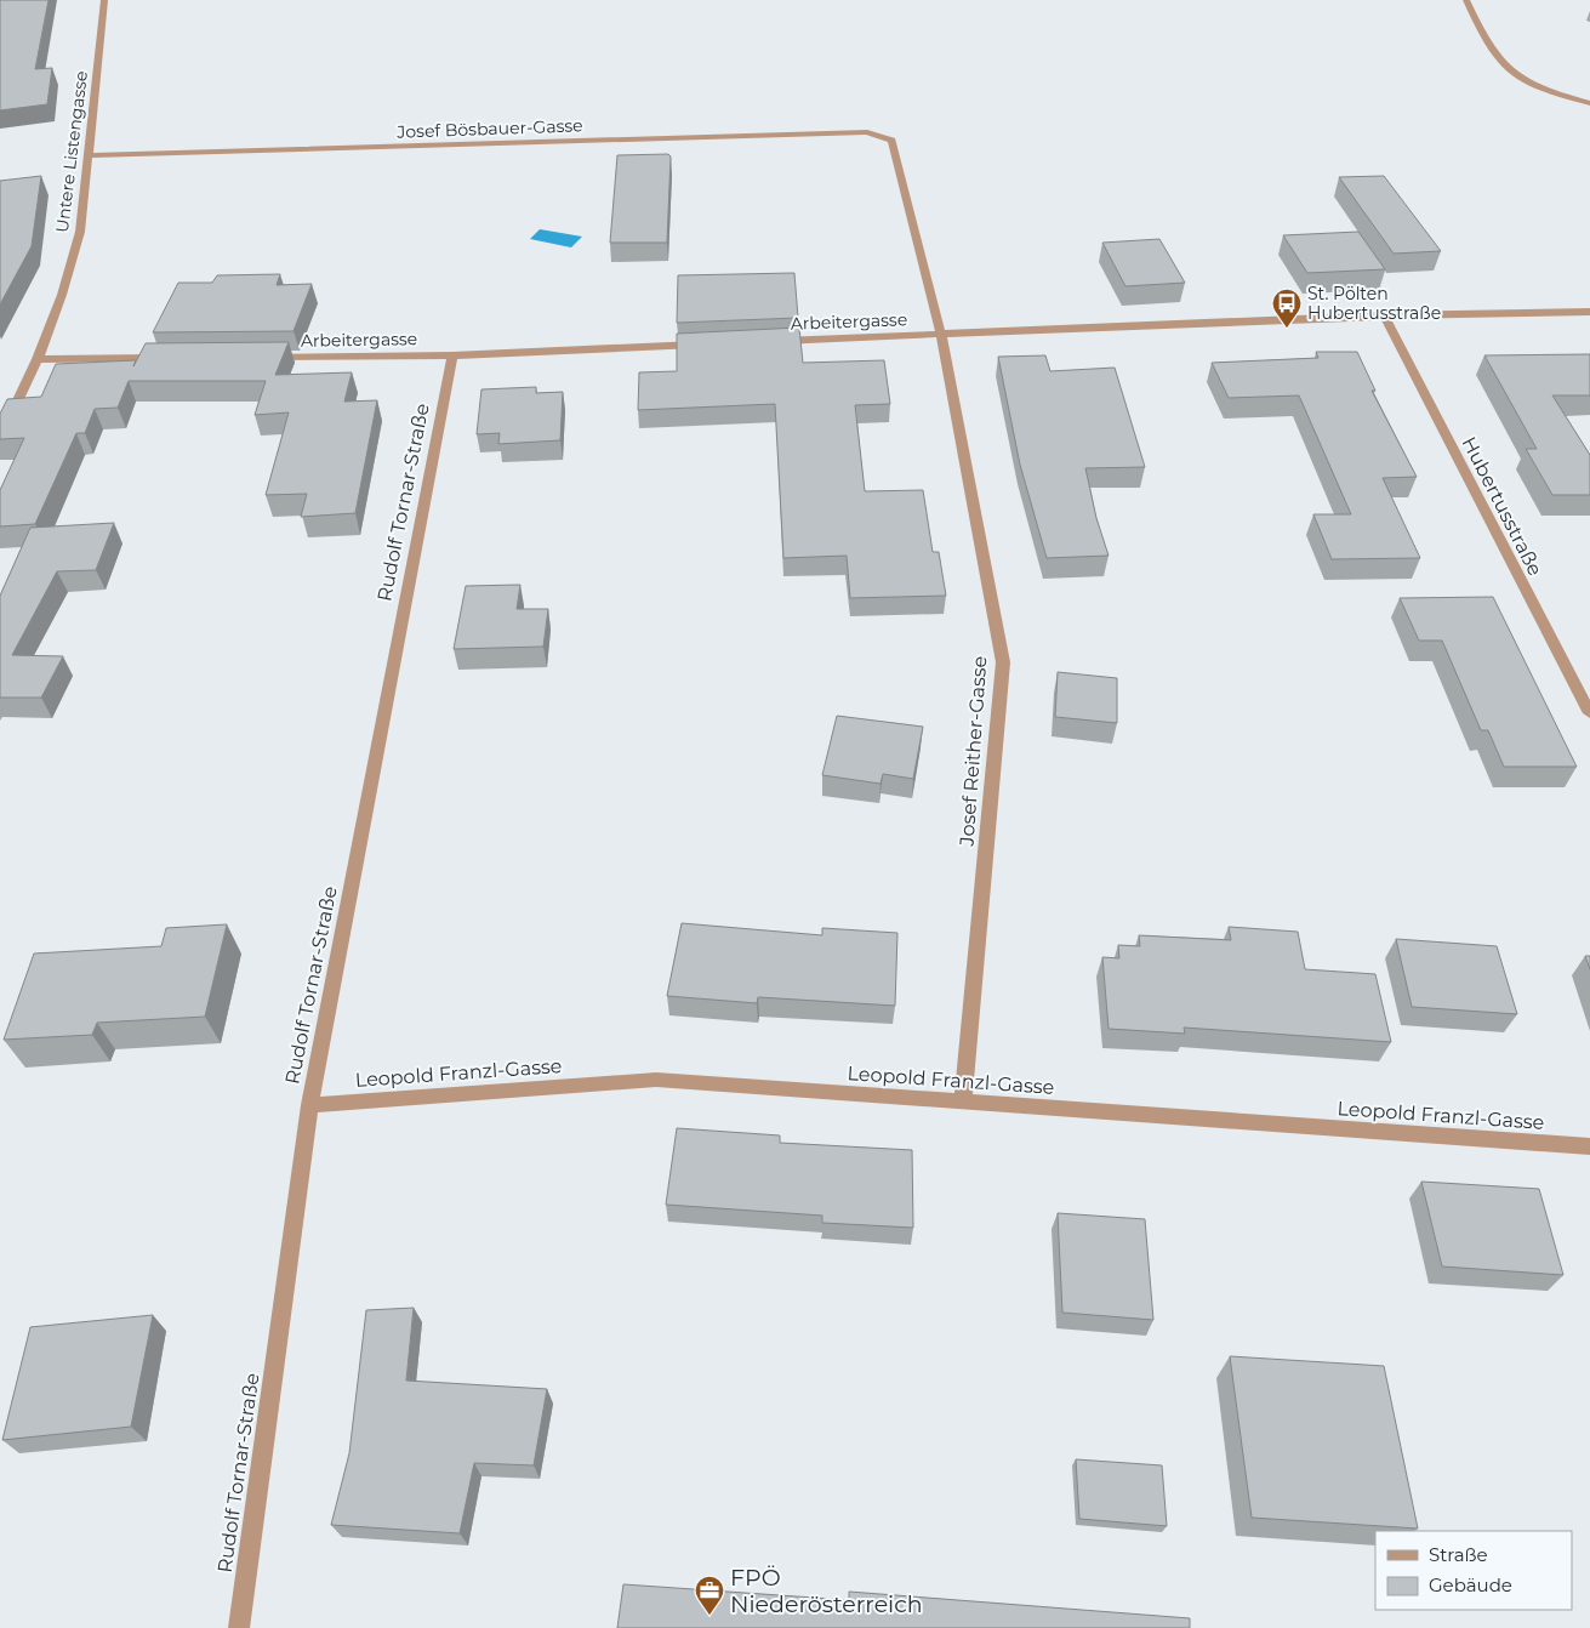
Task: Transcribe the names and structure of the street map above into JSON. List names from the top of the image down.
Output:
{
  "streets": {
    "street": [
      "Josef Bösbauer-Gasse",
      "Untere Listengasse",
      "Arbeitergasse",
      "Rudolf Tornar-Straße",
      "Hubertusstraße",
      "Josef Reither-Gasse",
      "Leopold Franzl-Gasse"
    ]
  },
  "crossings": [
    ["Josef Bösbauer-Gasse", "Untere Listengasse"],
    ["Josef Bösbauer-Gasse", "Josef Reither-Gasse"],
    ["Arbeitergasse", "Rudolf Tornar-Straße"],
    ["Arbeitergasse", "Hubertusstraße"],
    ["Arbeitergasse", "Josef Reither-Gasse"],
    ["Rudolf Tornar-Straße", "Leopold Franzl-Gasse"],
    ["Josef Reither-Gasse", "Leopold Franzl-Gasse"]
  ],
  "places": {
    "bus stop": ["St. Pölten Hubertusstraße"],
    "office": ["FPÖ Niederösterreich"]
  },
  "legend": ["Straße", "Gebäude"]
}
